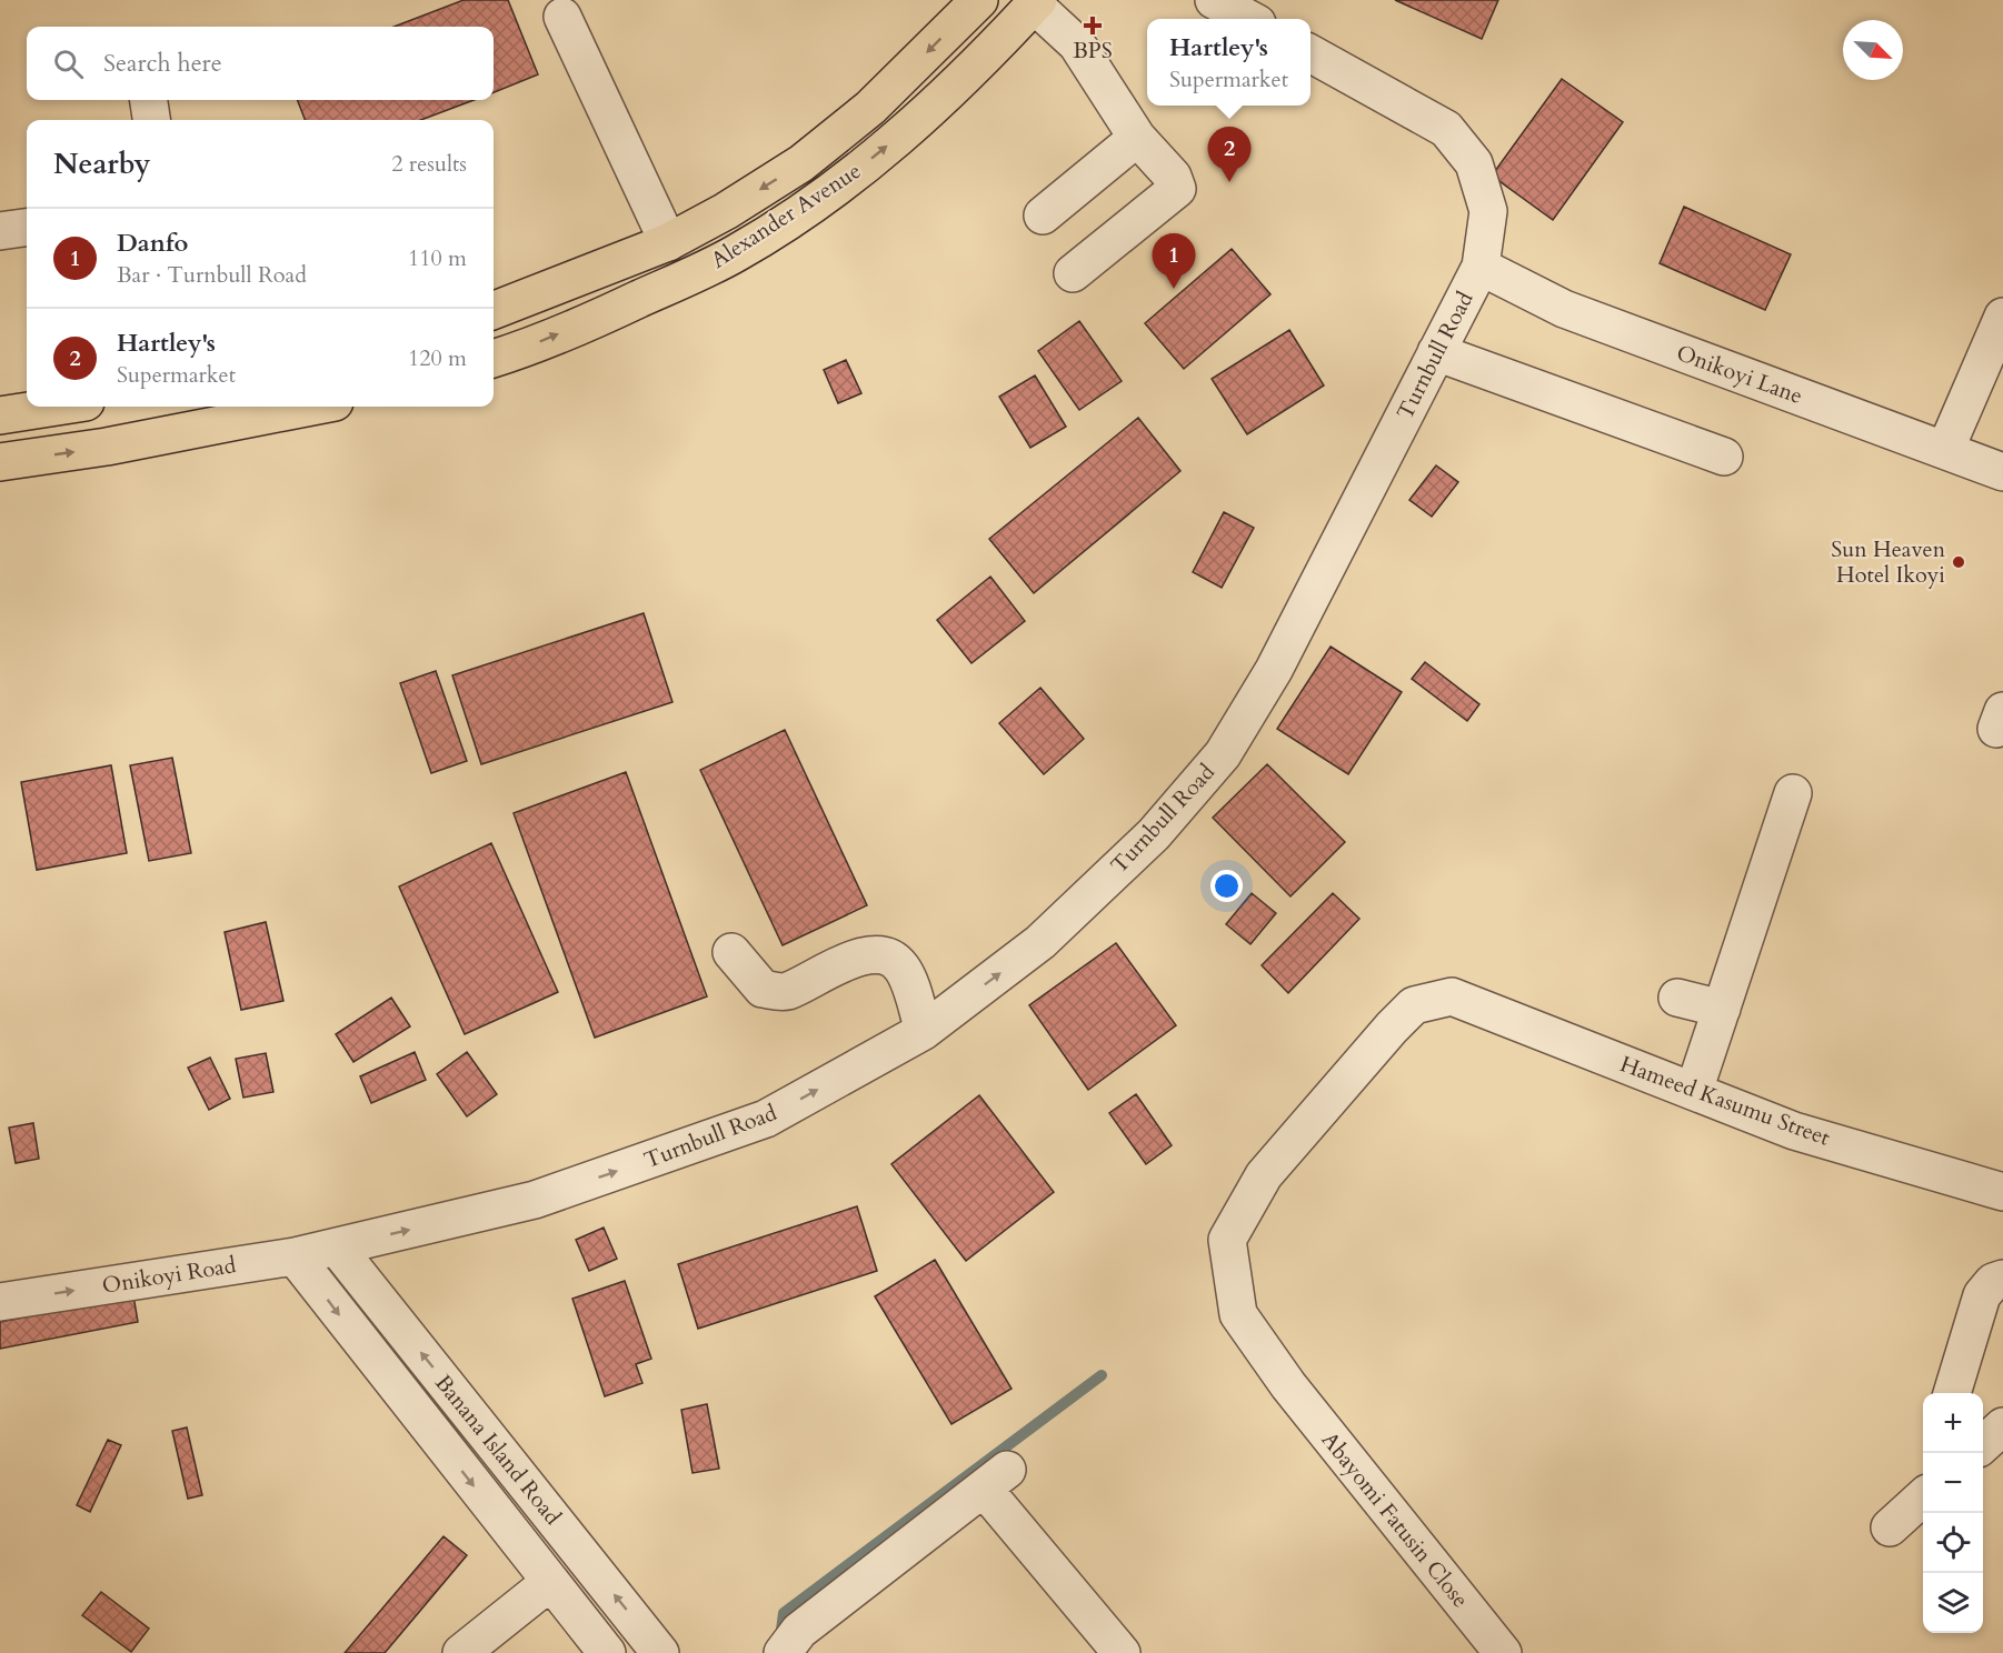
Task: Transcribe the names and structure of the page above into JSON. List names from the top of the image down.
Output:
{
  "streets": {
    "main road": ["Alexander Avenue"],
    "street": [
      "Turnbull Road",
      "Onikoyi Lane",
      "Hameed Kasumu Street",
      "Onikoyi Road",
      "Banana Island Road",
      "Abayomi Fatusin Close"
    ]
  },
  "crossings": [
    ["Turnbull Road", "Onikoyi Lane"],
    ["Turnbull Road", "Onikoyi Road"],
    ["Turnbull Road", "Banana Island Road"],
    ["Hameed Kasumu Street", "Abayomi Fatusin Close"],
    ["Onikoyi Road", "Banana Island Road"]
  ],
  "one_way": ["Turnbull Road", "Onikoyi Road"],
  "places": {
    "health": ["BPS"],
    "other": ["Sun Heaven Hotel Ikoyi"]
  },
  "north": "bottom right",
  "page": {
    "popup": ["Hartley's", "Supermarket"],
    "search": "Search here",
    "heading": ["Nearby", "2 results"],
    "pins": ["2", "1"],
    "list": [
      {
        "mark": "1",
        "name": "Danfo",
        "note": "Bar · Turnbull Road",
        "value": "110 m"
      },
      {
        "mark": "2",
        "name": "Hartley's",
        "note": "Supermarket",
        "value": "120 m"
      }
    ],
    "map_buttons": ["+", "−"]
  }
}
